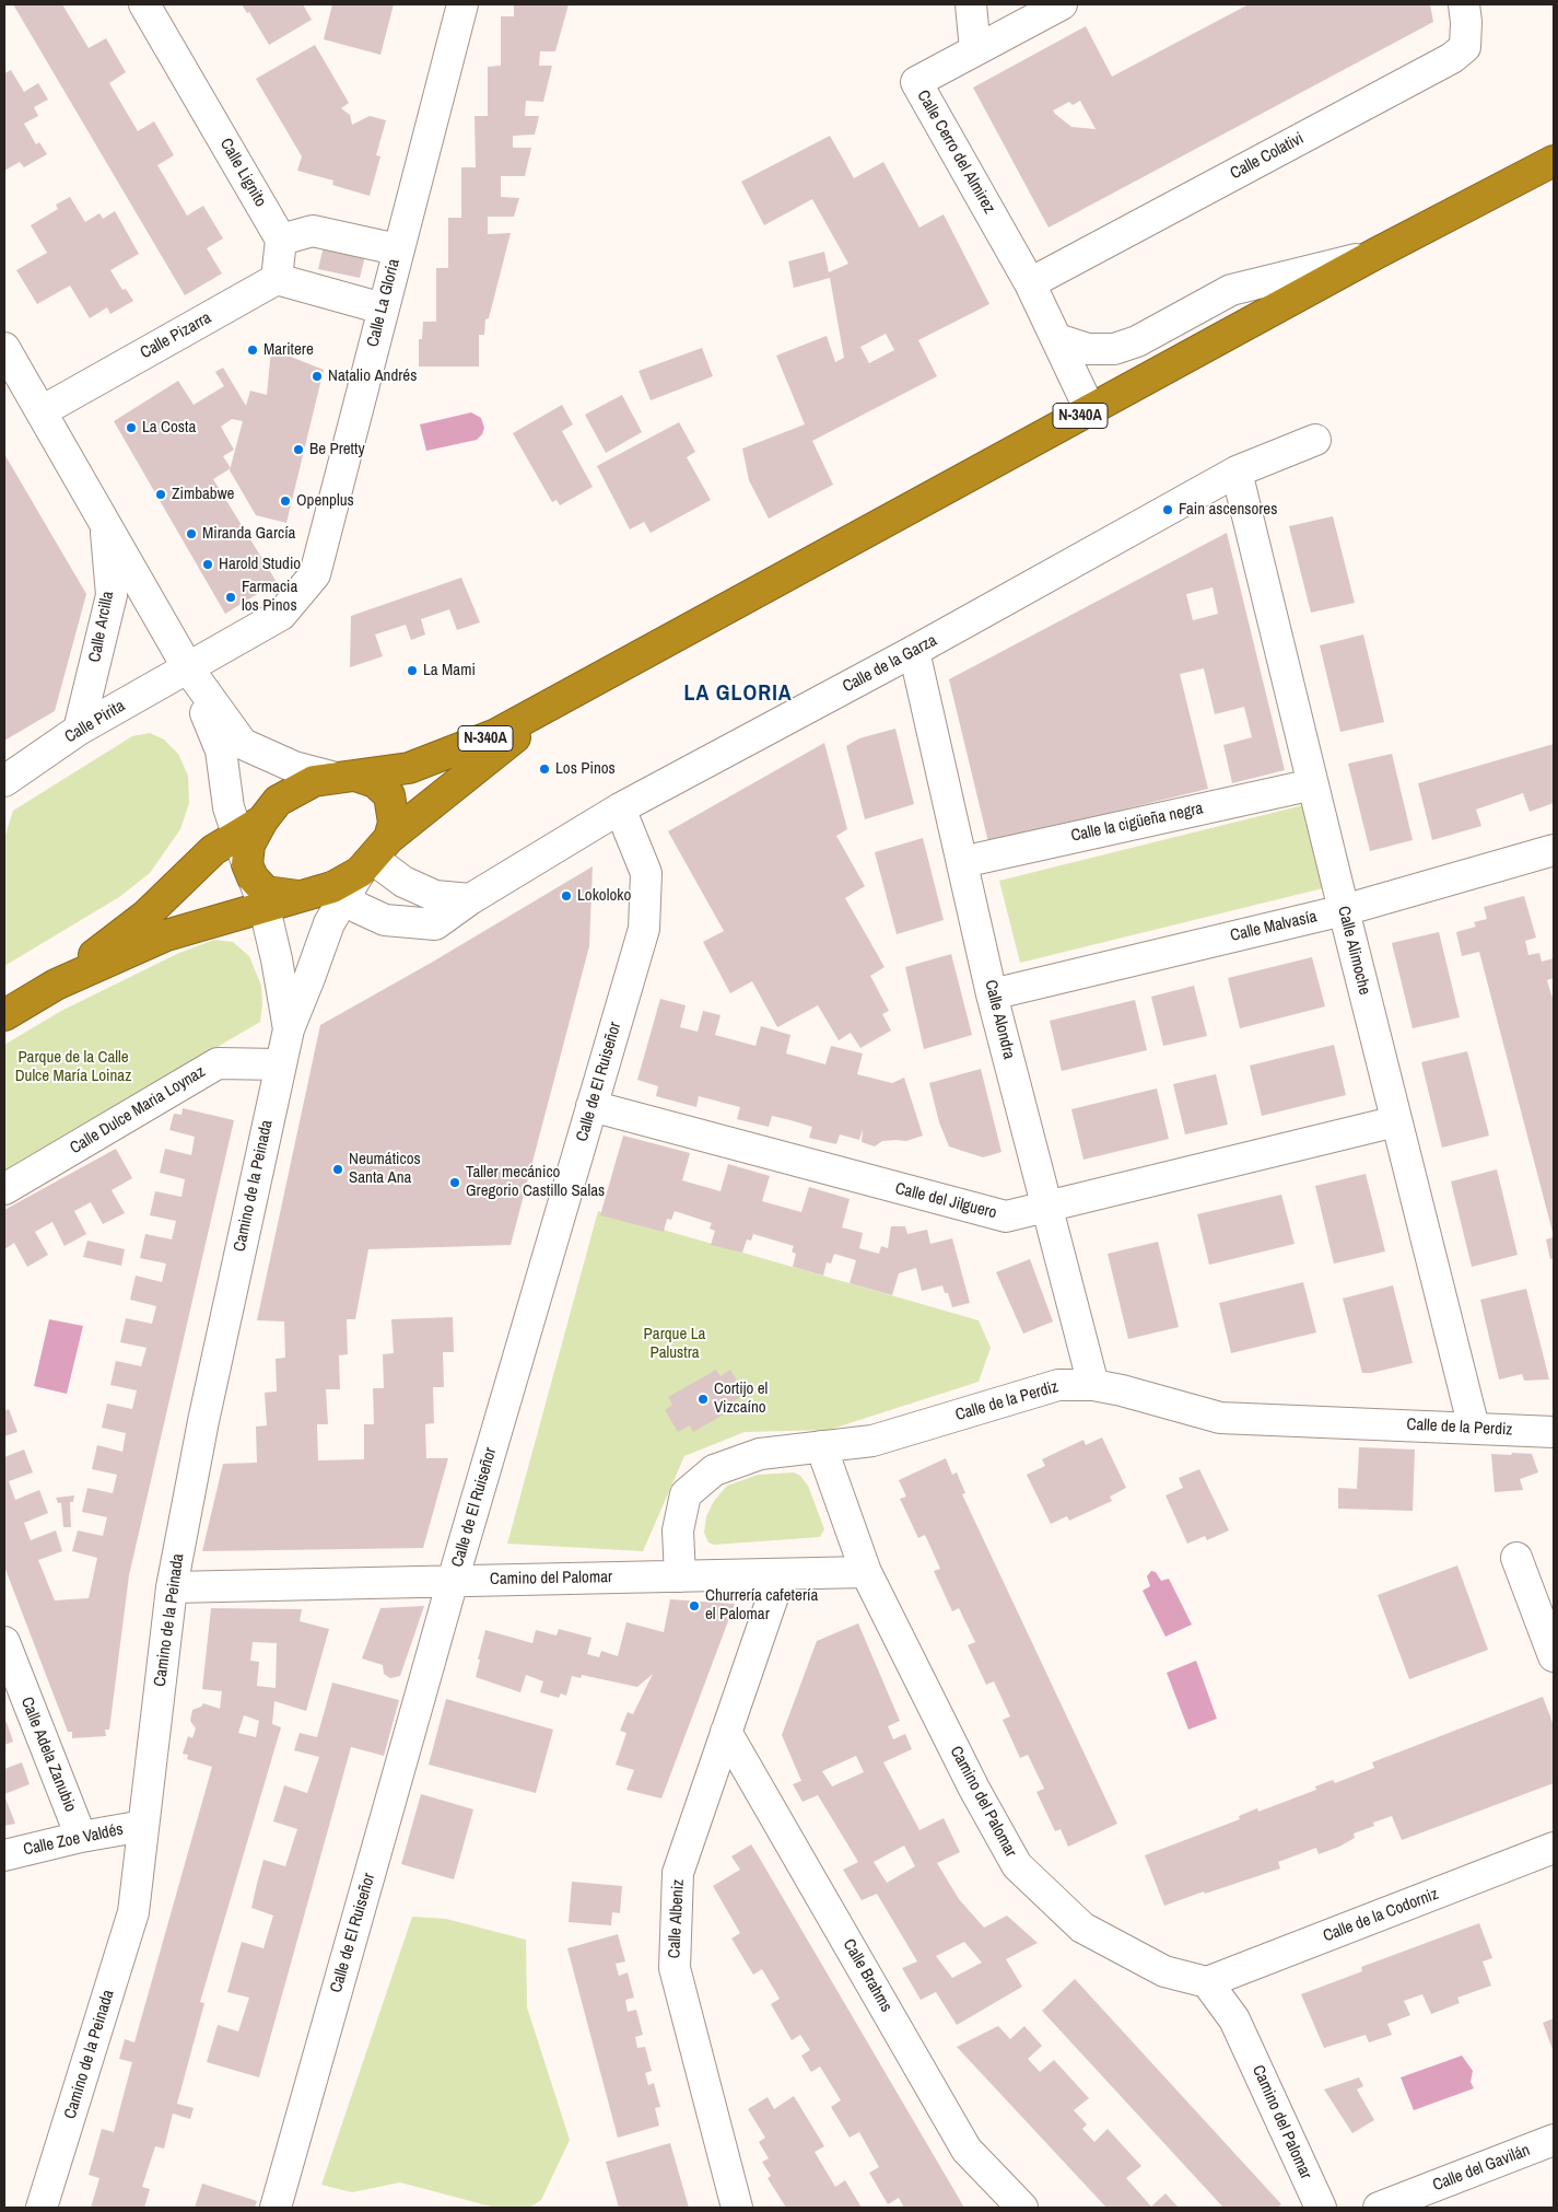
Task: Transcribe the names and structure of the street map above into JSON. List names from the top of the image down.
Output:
{
  "streets": {
    "highway": ["N-340A"],
    "street": [
      "Calle Cerro del Almirez",
      "Calle Colativi",
      "Calle Lignito",
      "Calle La Gloria",
      "Calle Pizarra",
      "Calle Arcilla",
      "Calle de la Garza",
      "Calle Pirita",
      "Calle la cigüeña negra",
      "Calle Malvasía",
      "Calle Alimoche",
      "Calle Alondra",
      "Calle de El Ruiseñor",
      "Calle Dulce Maria Loynaz",
      "Camino de la Peinada",
      "Calle del Jilguero",
      "Calle de la Perdiz",
      "Camino del Palomar",
      "Calle Adela Zanubio",
      "Calle Zoe Valdés",
      "Calle de la Codorniz",
      "Calle Albeniz",
      "Calle Brahms",
      "Calle del Gavilán"
    ]
  },
  "crossings": [
    ["Calle Cerro del Almirez", "Calle Colativi"],
    ["Calle Cerro del Almirez", "N-340A"],
    ["Calle La Gloria", "Calle Arcilla"],
    ["Calle La Gloria", "Calle Pirita"],
    ["Calle Pizarra", "Calle Arcilla"],
    ["N-340A", "Calle Arcilla"],
    ["N-340A", "Calle de la Garza"],
    ["N-340A", "Camino de la Peinada"],
    ["Calle Arcilla", "Calle de la Garza"],
    ["Calle Arcilla", "Calle Pirita"],
    ["Calle Arcilla", "Camino de la Peinada"],
    ["Calle de la Garza", "Calle Alimoche"],
    ["Calle de la Garza", "Calle Alondra"],
    ["Calle de la Garza", "Calle de El Ruiseñor"],
    ["Calle de la Garza", "Camino de la Peinada"],
    ["Calle la cigüeña negra", "Calle Alimoche"],
    ["Calle la cigüeña negra", "Calle Alondra"],
    ["Calle Malvasía", "Calle Alimoche"],
    ["Calle Malvasía", "Calle Alondra"],
    ["Calle Alimoche", "Calle del Jilguero"],
    ["Calle Alimoche", "Calle de la Perdiz"],
    ["Calle Alondra", "Calle del Jilguero"],
    ["Calle Alondra", "Calle de la Perdiz"],
    ["Calle de El Ruiseñor", "Calle del Jilguero"],
    ["Calle de El Ruiseñor", "Camino del Palomar"],
    ["Calle Dulce Maria Loynaz", "Camino de la Peinada"],
    ["Camino de la Peinada", "Camino del Palomar"],
    ["Camino de la Peinada", "Calle Zoe Valdés"],
    ["Calle de la Perdiz", "Camino del Palomar"],
    ["Camino del Palomar", "Calle de la Codorniz"],
    ["Camino del Palomar", "Calle Albeniz"],
    ["Calle Adela Zanubio", "Calle Zoe Valdés"],
    ["Calle Albeniz", "Calle Brahms"]
  ],
  "districts": ["LA GLORIA"],
  "parks": ["Parque de la Calle Dulce María Loinaz", "Parque La Palustra"],
  "places": [
    "Maritere",
    "Natalio Andrés",
    "La Costa",
    "Be Pretty",
    "Zimbabwe",
    "Openplus",
    "Fain ascensores",
    "Miranda García",
    "Harold Studio",
    "Farmacia los Pinos",
    "La Mami",
    "Los Pinos",
    "Lokoloko",
    "Neumáticos Santa Ana",
    "Taller mecánico Gregorio Castillo Salas",
    "Cortijo el Vizcaíno",
    "Churrería cafetería el Palomar"
  ]
}
